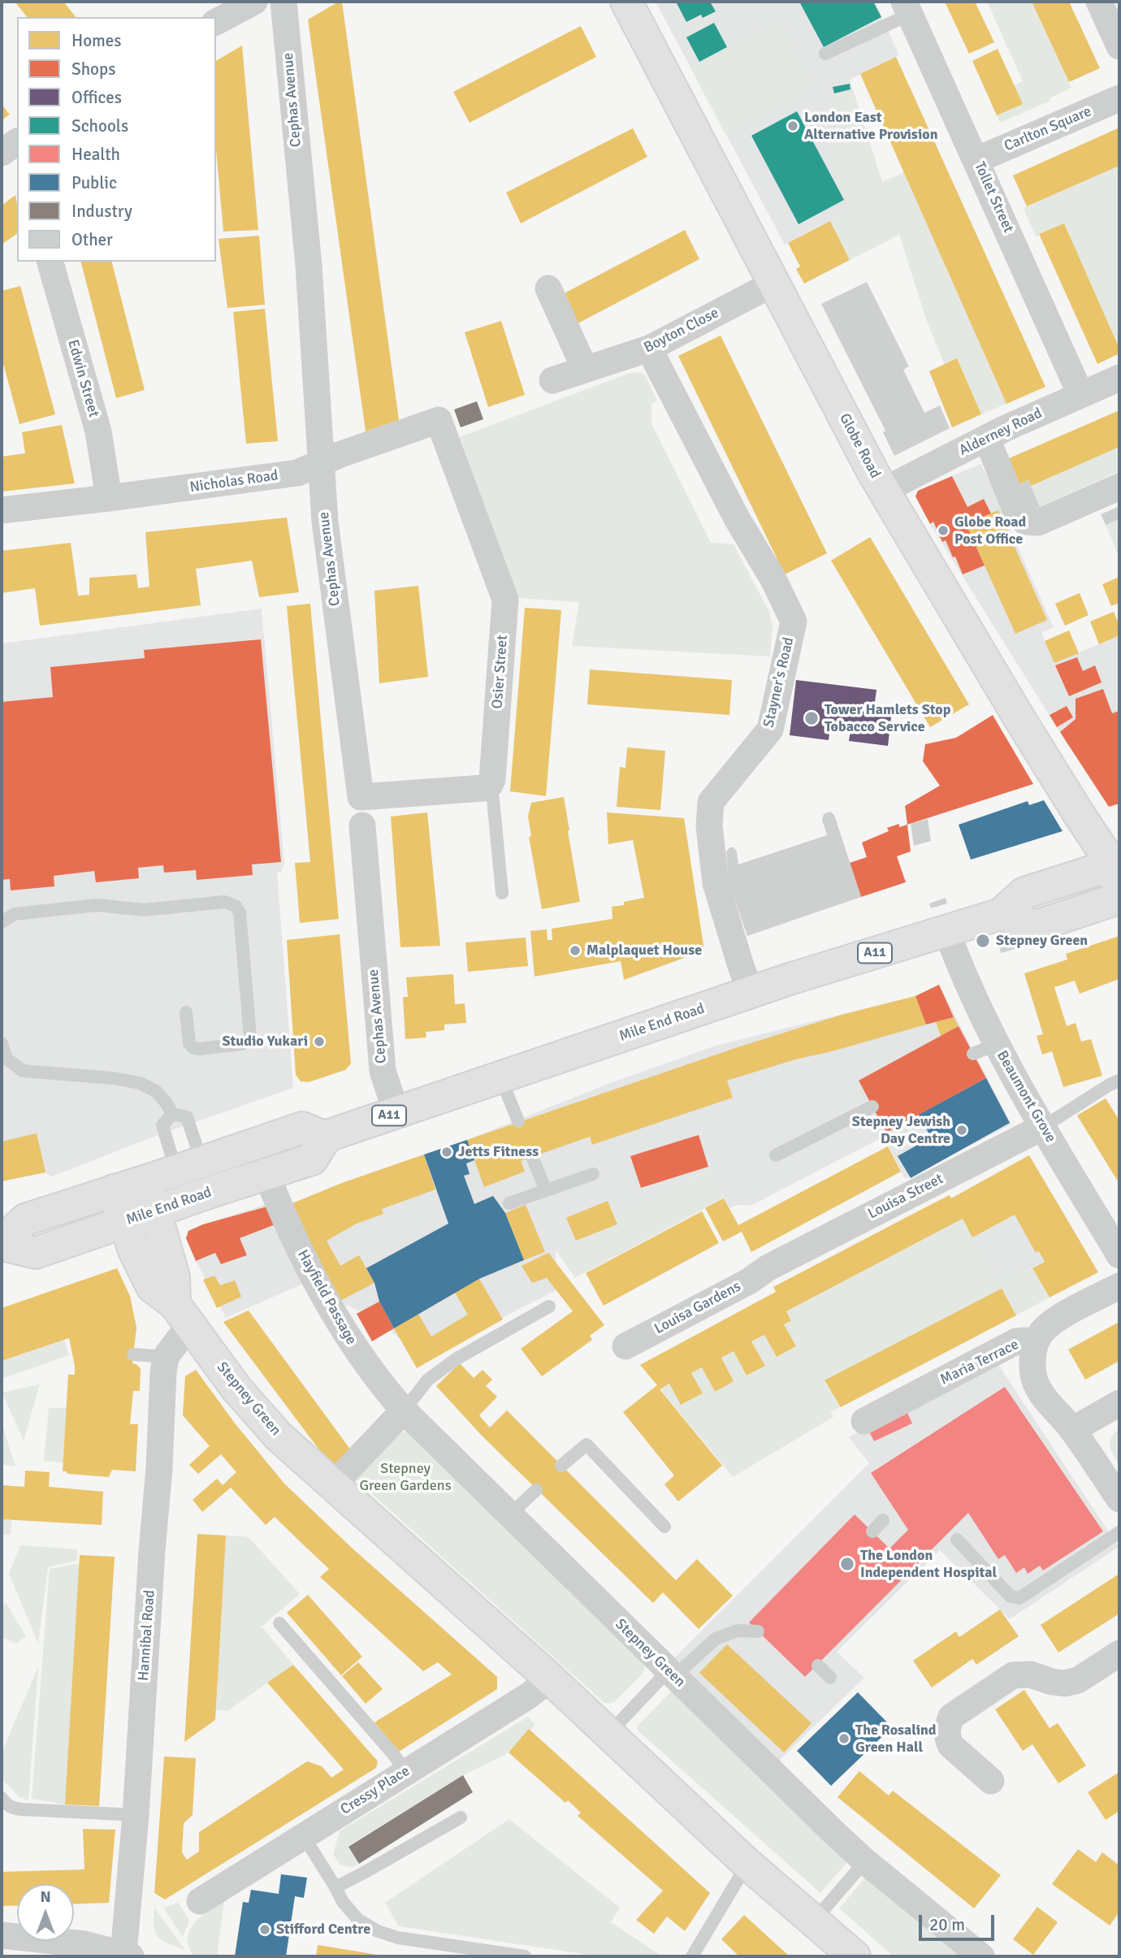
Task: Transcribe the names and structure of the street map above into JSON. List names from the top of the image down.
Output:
{
  "streets": {
    "main road": [
      "Globe Road",
      "A11",
      "Mile End Road",
      "Stepney Green"
    ],
    "street": [
      "Cephas Avenue",
      "Carlton Square",
      "Tollet Street",
      "Boyton Close",
      "Edwin Street",
      "Alderney Road",
      "Nicholas Road",
      "Osier Street",
      "Stayner's Road",
      "Beaumont Grove",
      "Louisa Street",
      "Hayfield Passage",
      "Louisa Gardens",
      "Maria Terrace",
      "Hannibal Road",
      "Cressy Place"
    ]
  },
  "crossings": [
    ["Cephas Avenue", "Nicholas Road"],
    ["Cephas Avenue", "Mile End Road"],
    ["Carlton Square", "Tollet Street"],
    ["Tollet Street", "Alderney Road"],
    ["Boyton Close", "Globe Road"],
    ["Boyton Close", "Stayner's Road"],
    ["Edwin Street", "Nicholas Road"],
    ["Alderney Road", "Globe Road"],
    ["Globe Road", "Mile End Road"],
    ["Nicholas Road", "Osier Street"],
    ["Stayner's Road", "Mile End Road"],
    ["Mile End Road", "Beaumont Grove"],
    ["Mile End Road", "Hayfield Passage"],
    ["Mile End Road", "Stepney Green"],
    ["Beaumont Grove", "Louisa Street"],
    ["Louisa Street", "Louisa Gardens"],
    ["Hayfield Passage", "Stepney Green"],
    ["Stepney Green", "Cressy Place"]
  ],
  "parks": ["Stepney Green Gardens"],
  "places": [
    "London East Alternative Provision",
    "Globe Road Post Office",
    "Tower Hamlets Stop Tobacco Service",
    "Stepney Green",
    "Malplaquet House",
    "Studio Yukari",
    "Stepney Jewish Day Centre",
    "Jetts Fitness",
    "The London Independent Hospital",
    "The Rosalind Green Hall",
    "Stifford Centre"
  ],
  "legend": [
    "Homes",
    "Shops",
    "Offices",
    "Schools",
    "Health",
    "Public",
    "Industry",
    "Other"
  ],
  "scale_bar": "20 m",
  "north": "top"
}
